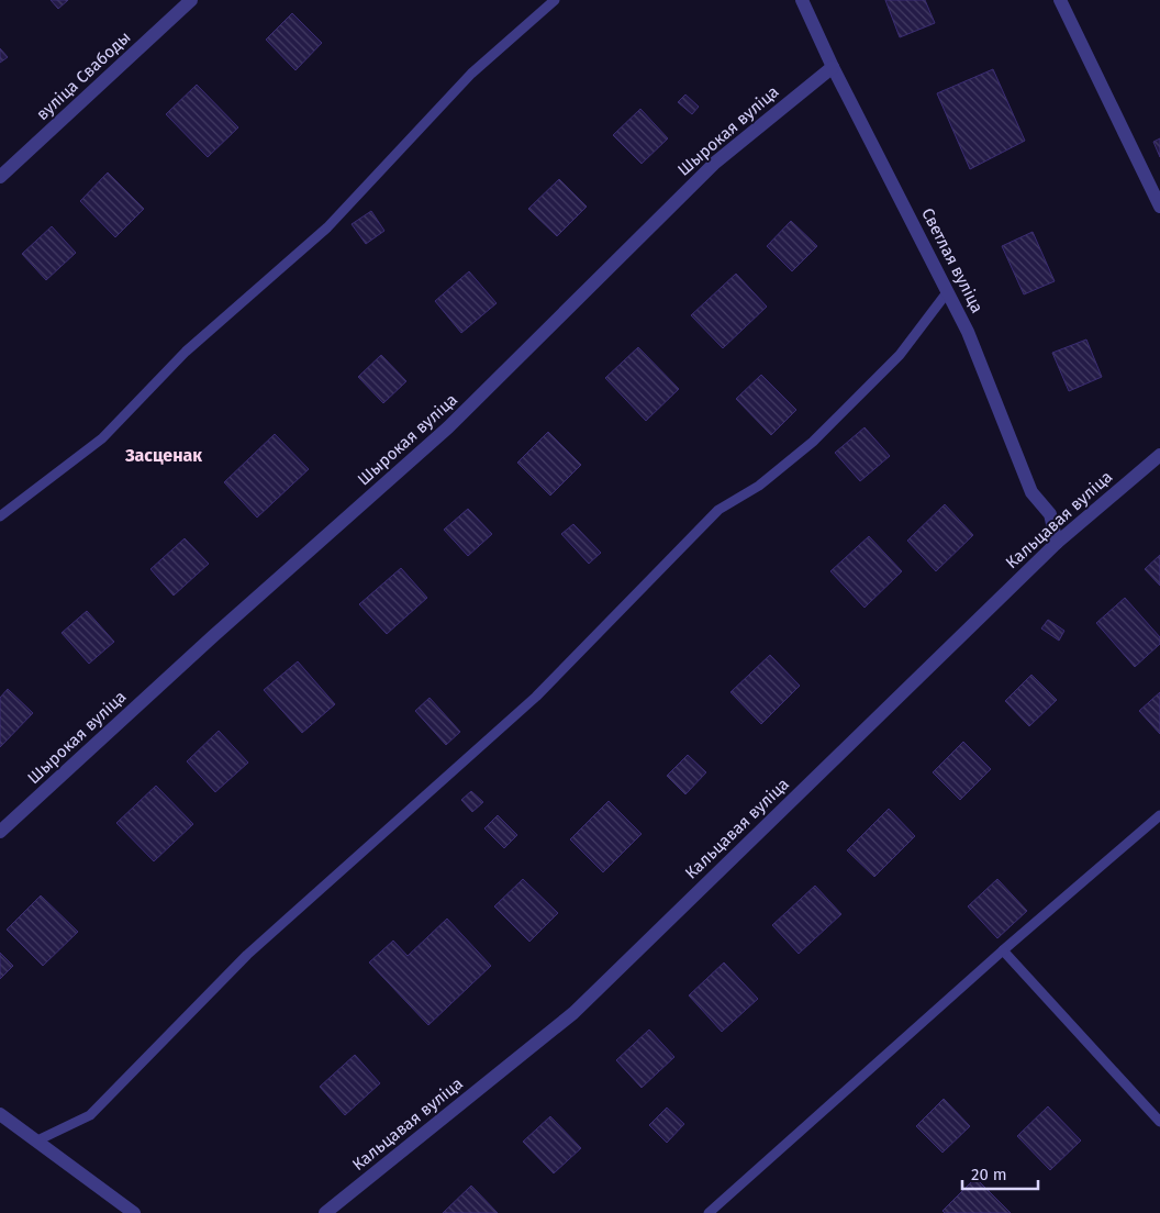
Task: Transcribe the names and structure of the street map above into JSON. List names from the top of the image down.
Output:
{
  "streets": {
    "street": [
      "вуліца Свабоды",
      "Шырокая вуліца",
      "Светлая вуліца",
      "Кальцавая вуліца"
    ]
  },
  "crossings": [
    ["Шырокая вуліца", "Светлая вуліца"],
    ["Светлая вуліца", "Кальцавая вуліца"]
  ],
  "districts": ["Засценак"],
  "scale_bar": "20 m"
}
